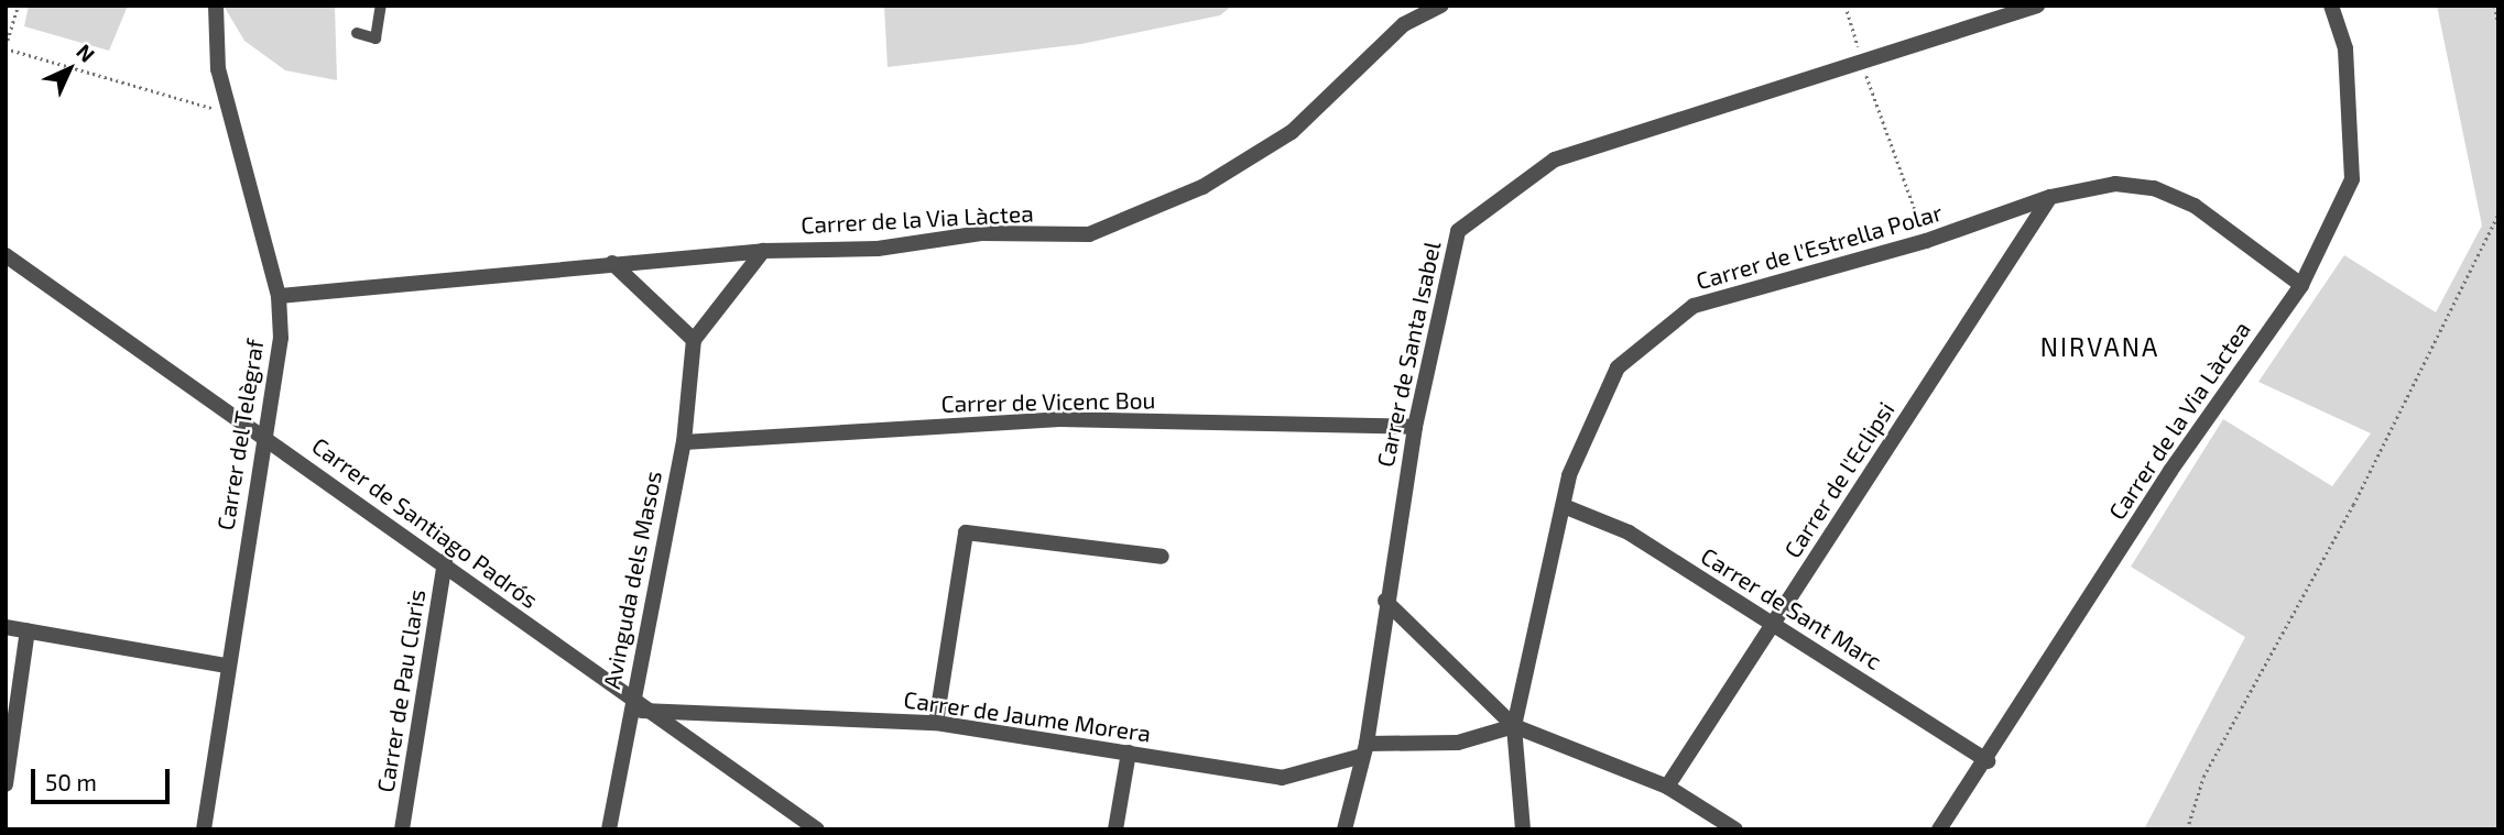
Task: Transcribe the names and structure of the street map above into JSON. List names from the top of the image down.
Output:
{
  "streets": {
    "street": [
      "Carrer de la Via Làctea",
      "Carrer de l'Estrella Polar",
      "Carrer de Santa Isabel",
      "Carrer de Vicenc Bou",
      "Carrer del Telègraf",
      "Carrer de l'Eclipsi",
      "Carrer de Santiago Padrós",
      "Avinguda dels Masos",
      "Carrer de Sant Marc",
      "Carrer de Pau Claris",
      "Carrer de Jaume Morera"
    ]
  },
  "crossings": [
    ["Carrer de la Via Làctea", "Carrer de l'Estrella Polar"],
    ["Carrer de la Via Làctea", "Carrer del Telègraf"],
    ["Carrer de la Via Làctea", "Carrer de Sant Marc"],
    ["Carrer de l'Estrella Polar", "Carrer de l'Eclipsi"],
    ["Carrer de l'Estrella Polar", "Carrer de Sant Marc"],
    ["Carrer de l'Estrella Polar", "Carrer de Jaume Morera"],
    ["Carrer de Santa Isabel", "Carrer de Vicenc Bou"],
    ["Carrer de Santa Isabel", "Carrer de Jaume Morera"],
    ["Carrer de Vicenc Bou", "Avinguda dels Masos"],
    ["Carrer del Telègraf", "Carrer de Santiago Padrós"],
    ["Carrer de l'Eclipsi", "Carrer de Sant Marc"],
    ["Carrer de Santiago Padrós", "Avinguda dels Masos"],
    ["Carrer de Santiago Padrós", "Carrer de Pau Claris"],
    ["Carrer de Santiago Padrós", "Carrer de Jaume Morera"],
    ["Avinguda dels Masos", "Carrer de Jaume Morera"]
  ],
  "districts": ["NIRVANA"],
  "scale_bar": "50 m",
  "north": "top right"
}
